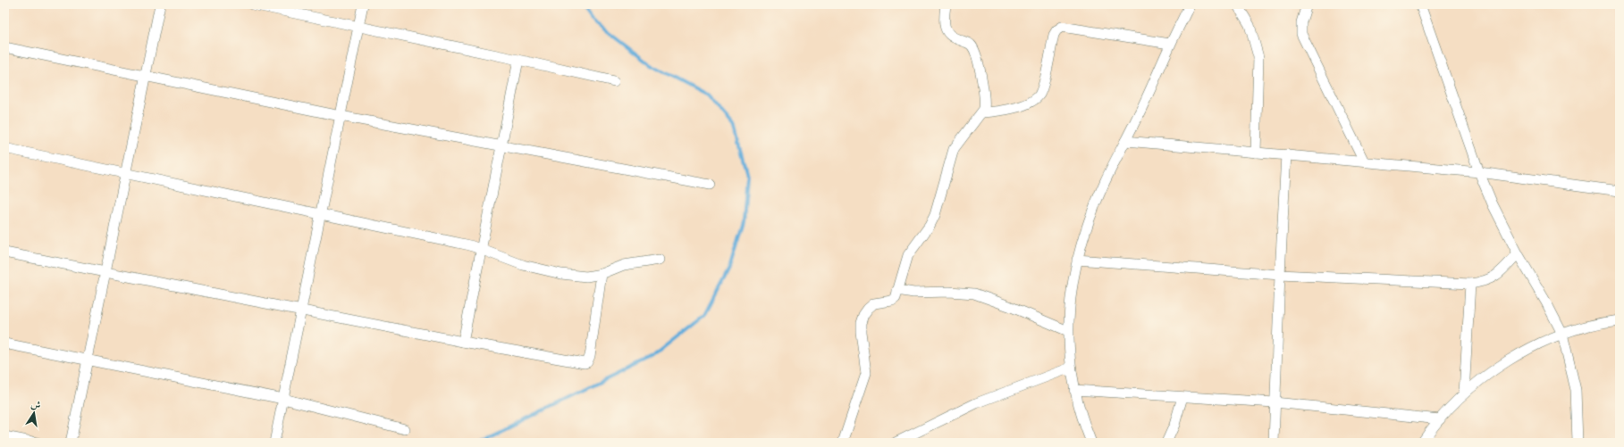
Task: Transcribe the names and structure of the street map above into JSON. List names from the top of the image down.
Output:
{
  "north": "top"
}
